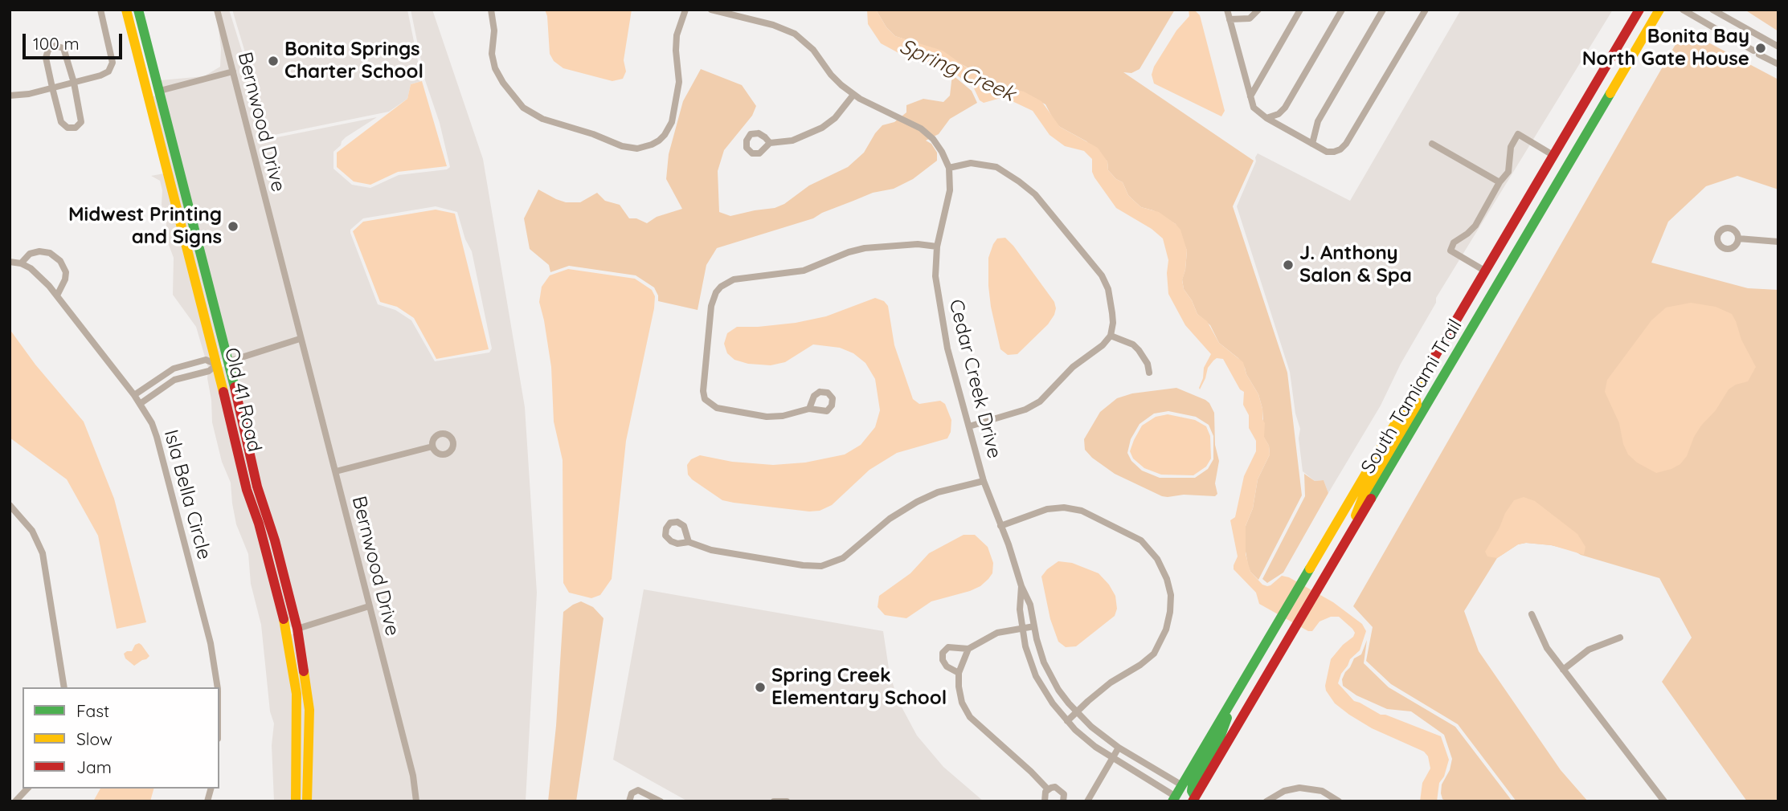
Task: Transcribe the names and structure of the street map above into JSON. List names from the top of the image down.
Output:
{
  "streets": {
    "main road": ["South Tamiami Trail", "Old 41 Road"],
    "street": ["Bernwood Drive", "Cedar Creek Drive", "Isla Bella Circle"]
  },
  "crossings": [
    ["Cedar Creek Drive", "South Tamiami Trail"]
  ],
  "water": ["Spring Creek"],
  "places": [
    "Bonita Bay North Gate House",
    "Bonita Springs Charter School",
    "Midwest Printing and Signs",
    "J. Anthony Salon & Spa",
    "Spring Creek Elementary School"
  ],
  "legend": ["Fast", "Slow", "Jam"],
  "scale_bar": "100 m"
}
